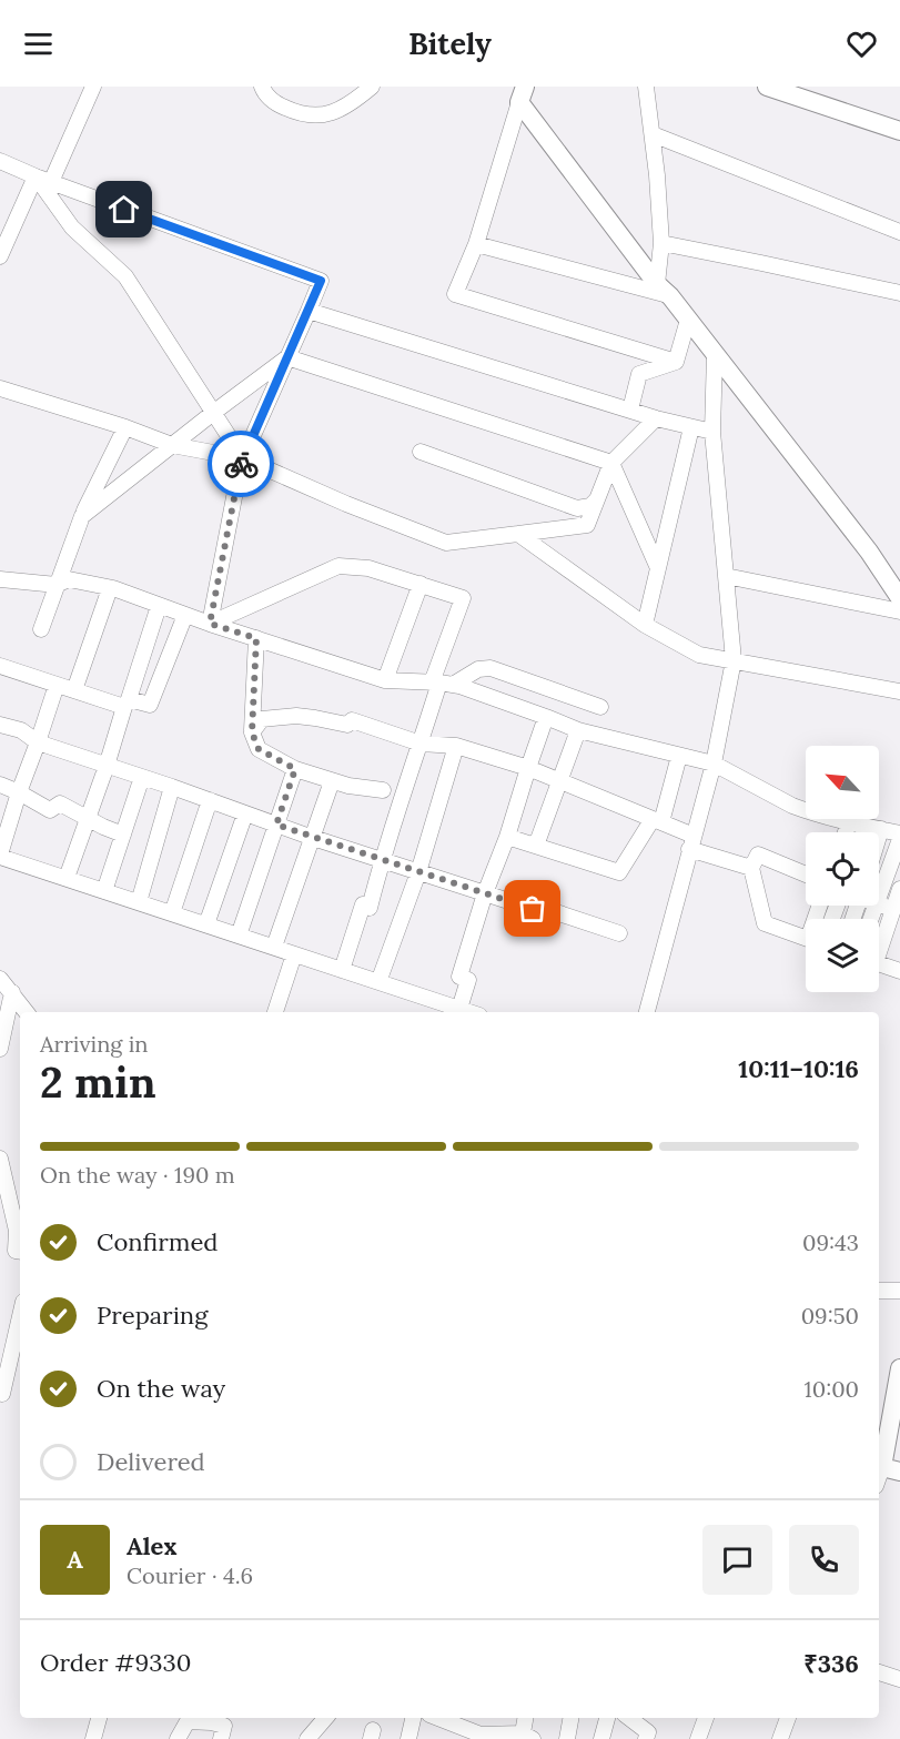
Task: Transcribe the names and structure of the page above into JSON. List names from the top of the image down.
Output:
{
  "north": "top left",
  "page": {
    "header": "Bitely",
    "heading": ["2 min", "Arriving in", "10:11–10:16"],
    "panel": [
      "Alex",
      "Courier · 4.6",
      "Order #9330",
      "₹336"
    ],
    "bar": "On the way · 190 m",
    "list": [
      ["Confirmed", "09:43"],
      ["Preparing", "09:50"],
      ["On the way", "10:00"],
      "Delivered"
    ],
    "round": "A"
  }
}
